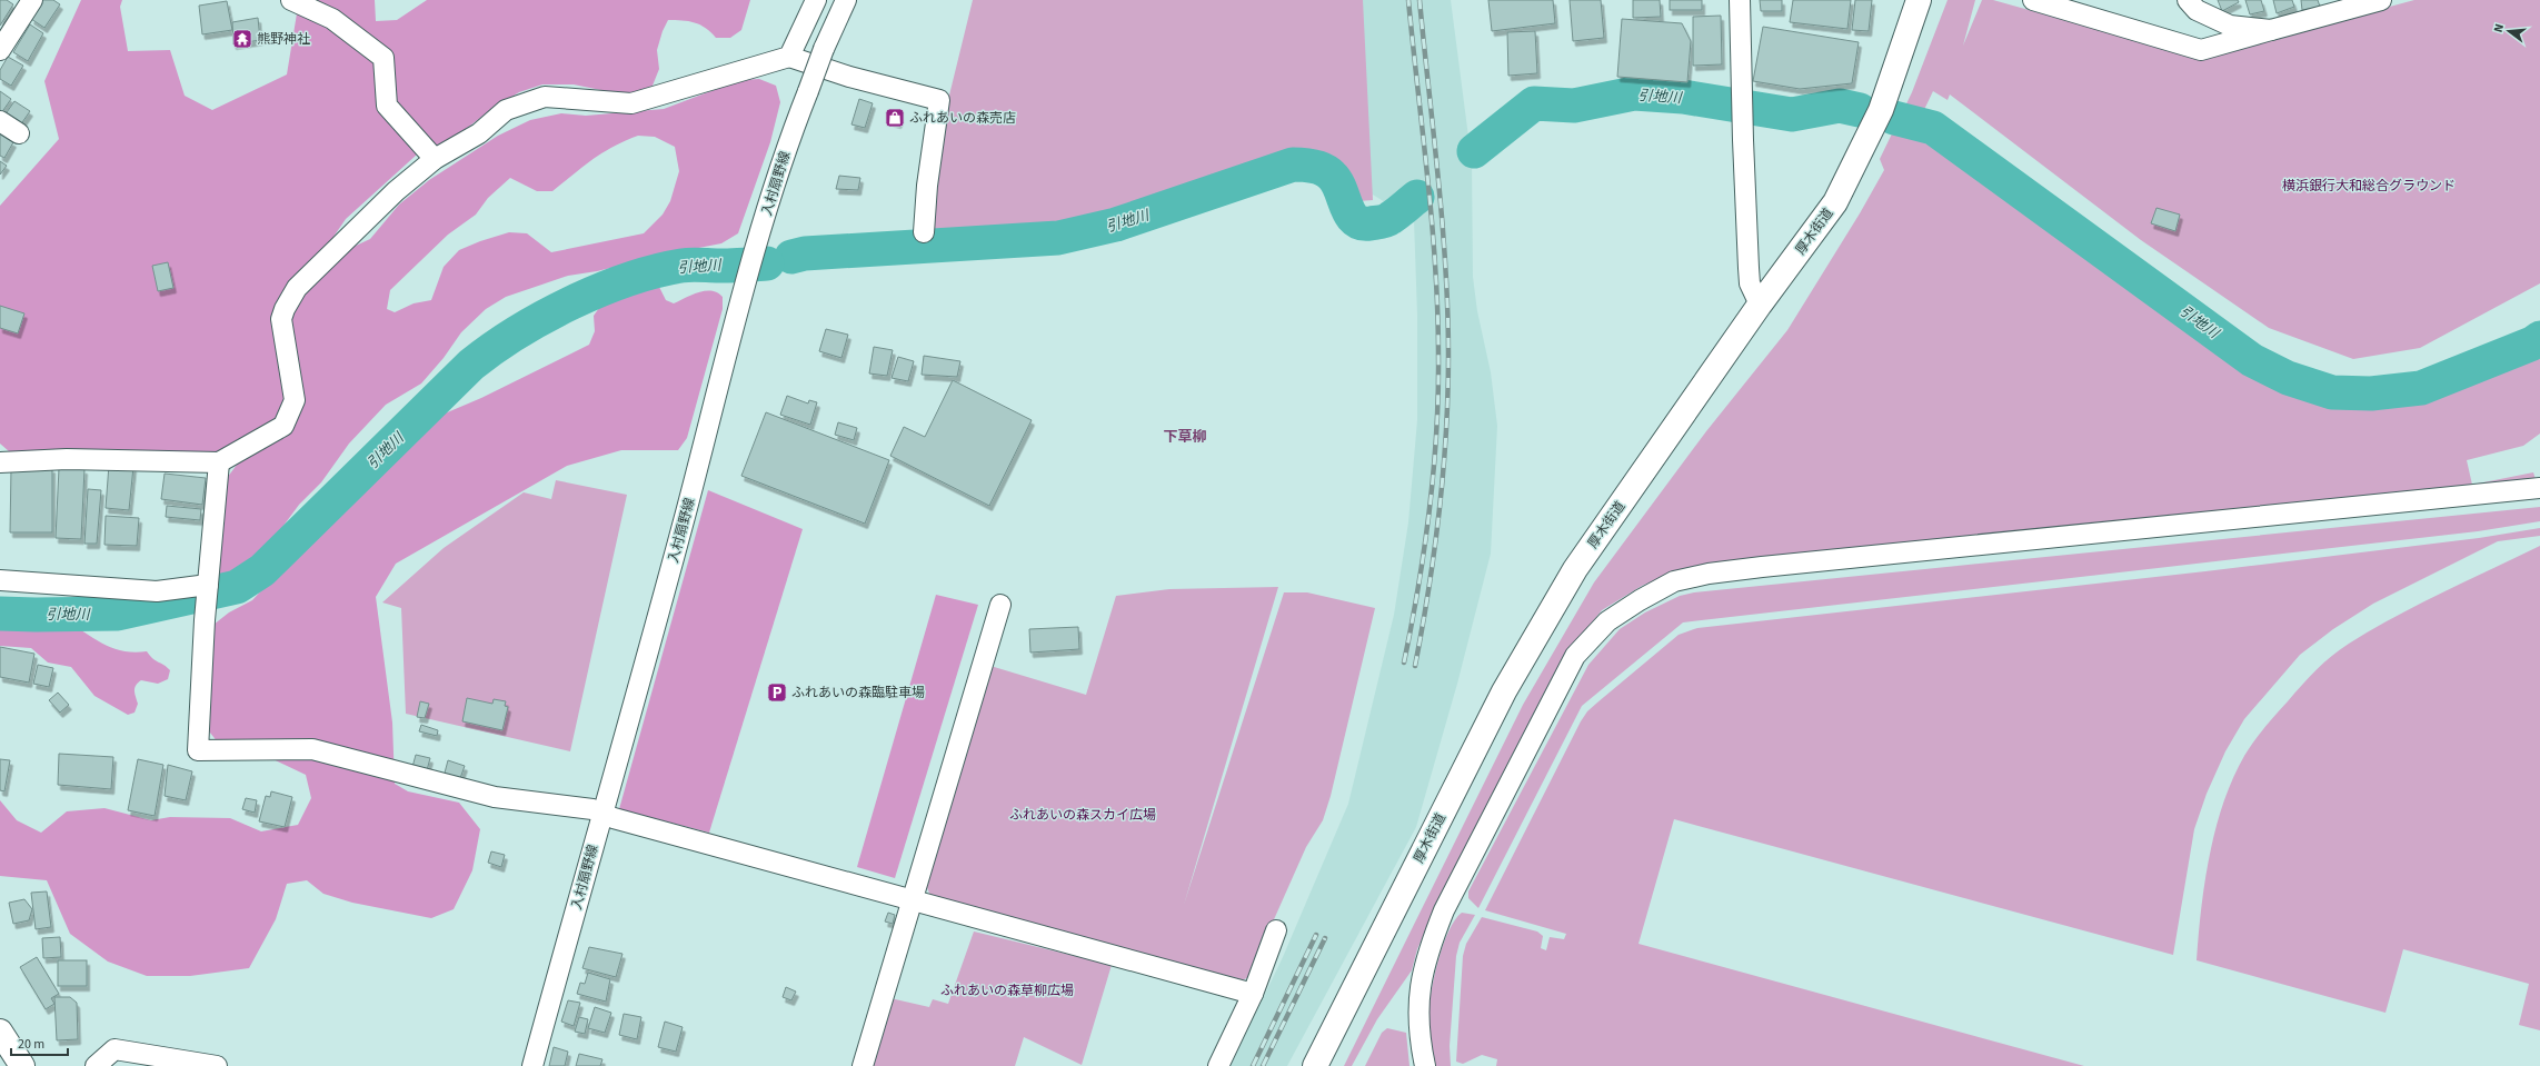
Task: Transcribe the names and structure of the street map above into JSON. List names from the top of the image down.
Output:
{
  "streets": {
    "main road": ["厚木街道"],
    "street": ["入村扇野線"]
  },
  "districts": ["下草柳"],
  "water": ["引地川"],
  "parks": ["横浜銀行大和総合グラウンド", "ふれあいの森スカイ広場", "ふれあいの森草柳広場"],
  "places": {
    "temple": ["熊野神社"],
    "shop": ["ふれあいの森売店"],
    "parking": ["ふれあいの森臨駐車場"]
  },
  "scale_bar": "20 m",
  "north": "left"
}
